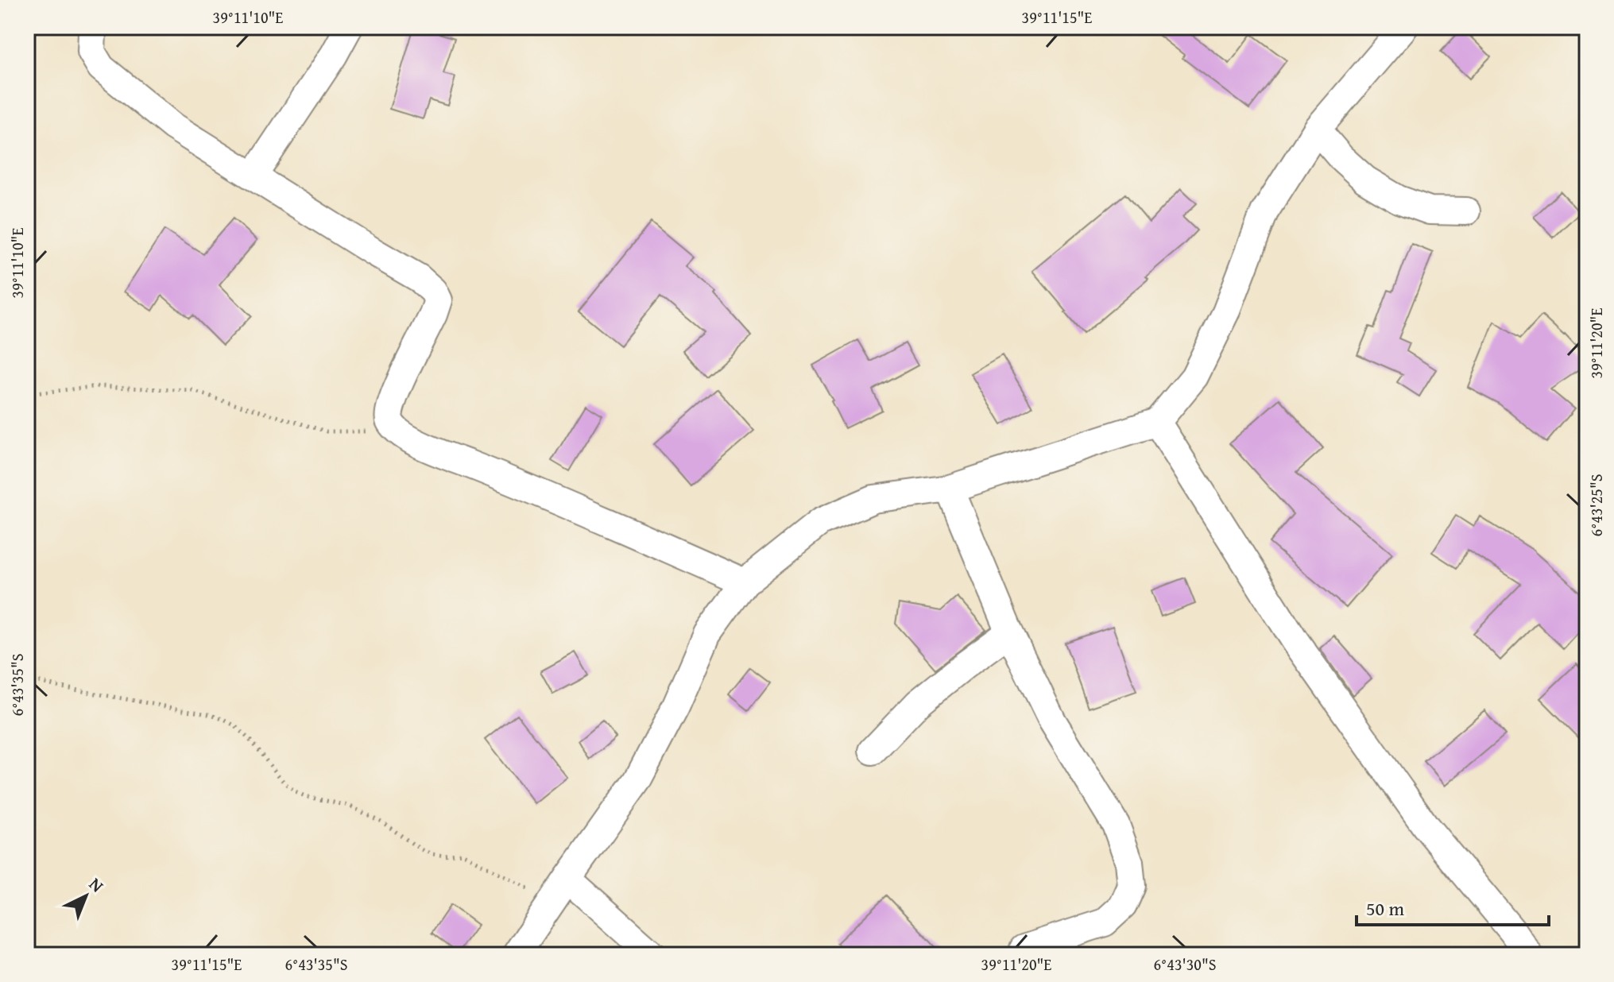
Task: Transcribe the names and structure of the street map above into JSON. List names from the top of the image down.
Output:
{
  "scale_bar": "50 m",
  "north": "top right",
  "coordinates": [
    "39°11'10\"E",
    "39°11'15\"E",
    "39°11'20\"E",
    "6°43'25\"S",
    "6°43'35\"S",
    "6°43'30\"S"
  ]
}
